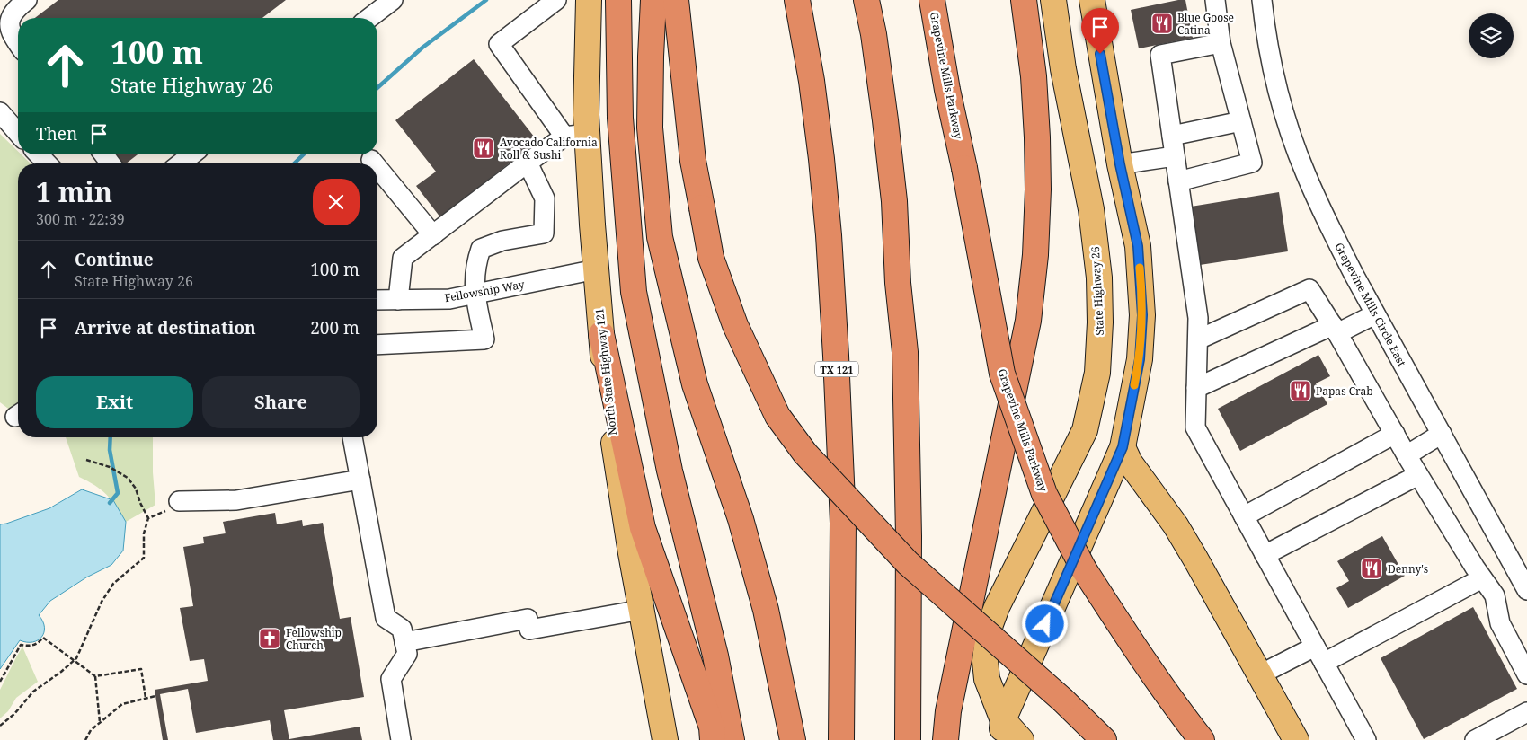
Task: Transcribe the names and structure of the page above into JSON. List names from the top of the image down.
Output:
{
  "streets": {
    "highway": ["Grapevine Mills Parkway", "TX 121"],
    "main road": ["State Highway 26", "North State Highway 121"],
    "street": ["Fellowship Way", "Grapevine Mills Circle East"]
  },
  "crossings": [
    ["Fellowship Way", "North State Highway 121"]
  ],
  "places": {
    "restaurant": [
      "Blue Goose Catina",
      "Avocado California Roll & Sushi",
      "Papas Crab",
      "Denny's"
    ],
    "church": ["Fellowship Church"]
  },
  "page": {
    "turn": ["100 m", "State Highway 26"],
    "then": "Then",
    "heading": ["1 min", "300 m · 22:39"],
    "list": [
      {
        "name": "Continue",
        "note": "State Highway 26",
        "value": "100 m"
      },
      {
        "name": "Arrive at destination",
        "value": "200 m"
      }
    ],
    "buttons": ["Exit", "Share"]
  }
}
